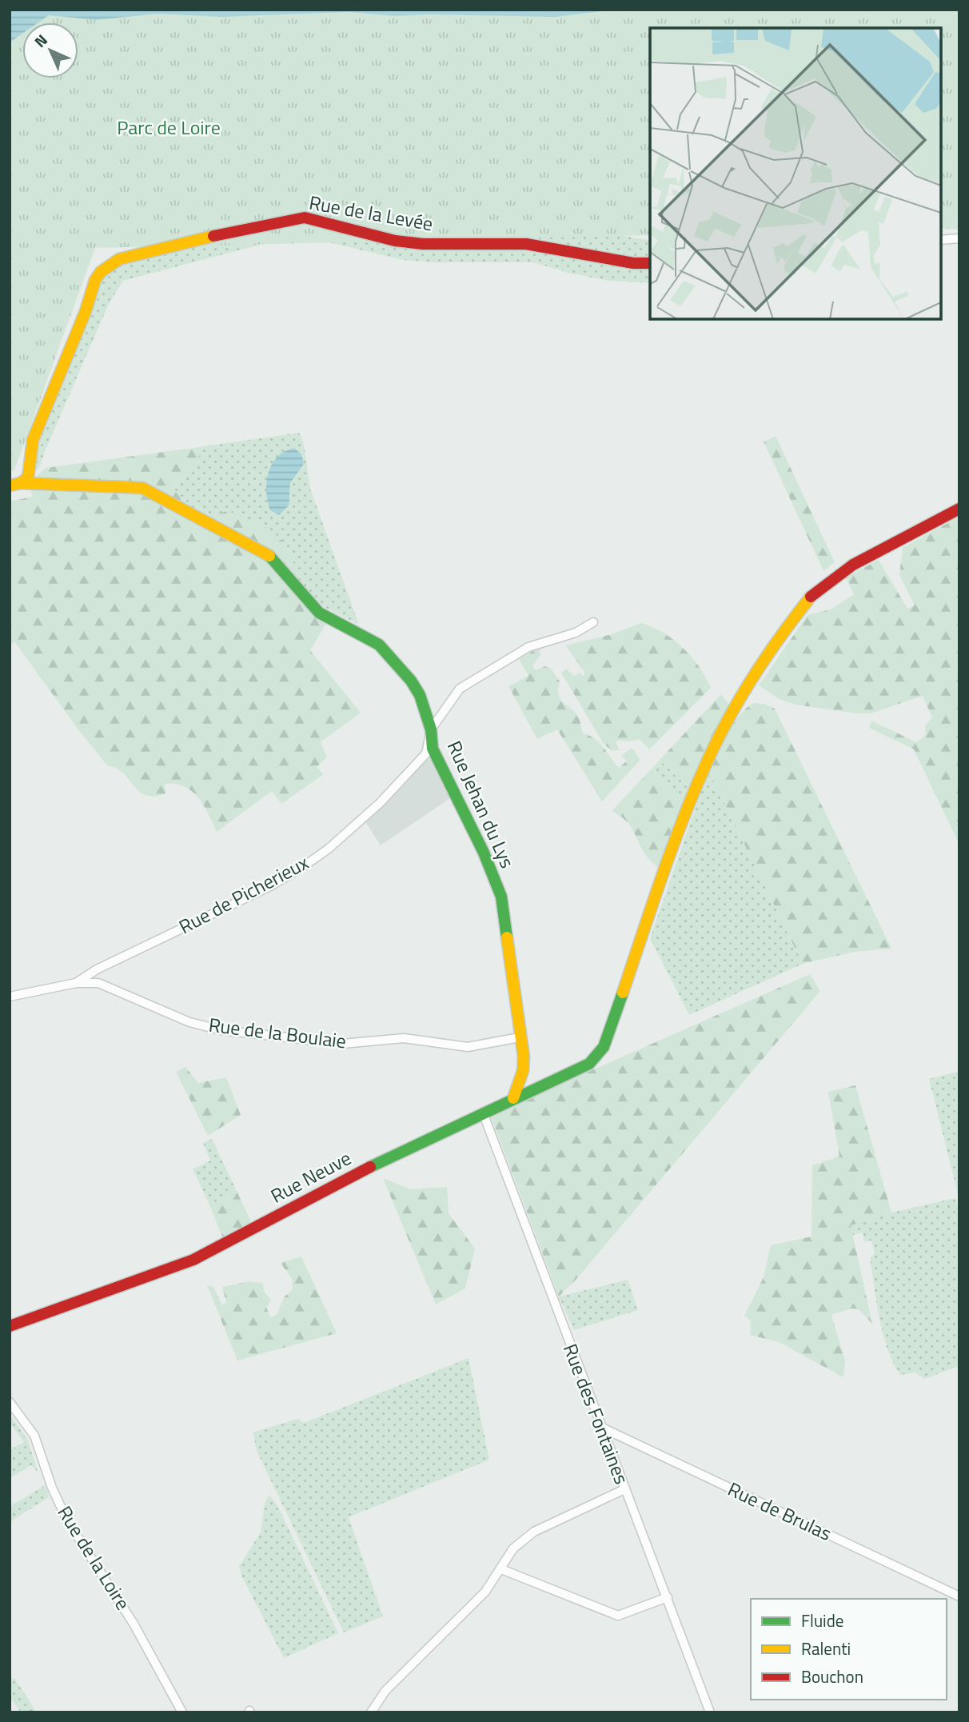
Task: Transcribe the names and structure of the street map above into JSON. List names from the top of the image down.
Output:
{
  "streets": {
    "street": [
      "Rue de la Levée",
      "Rue Jehan du Lys",
      "Rue de Picherieux",
      "Rue de la Boulaie",
      "Rue Neuve",
      "Rue des Fontaines",
      "Rue de Brulas",
      "Rue de la Loire"
    ]
  },
  "crossings": [
    ["Rue de la Levée", "Rue Jehan du Lys"],
    ["Rue Jehan du Lys", "Rue de Picherieux"],
    ["Rue Jehan du Lys", "Rue de la Boulaie"],
    ["Rue Jehan du Lys", "Rue Neuve"],
    ["Rue de Picherieux", "Rue de la Boulaie"],
    ["Rue Neuve", "Rue des Fontaines"],
    ["Rue des Fontaines", "Rue de Brulas"]
  ],
  "parks": ["Parc de Loire"],
  "legend": ["Fluide", "Ralenti", "Bouchon"],
  "north": "top left"
}
